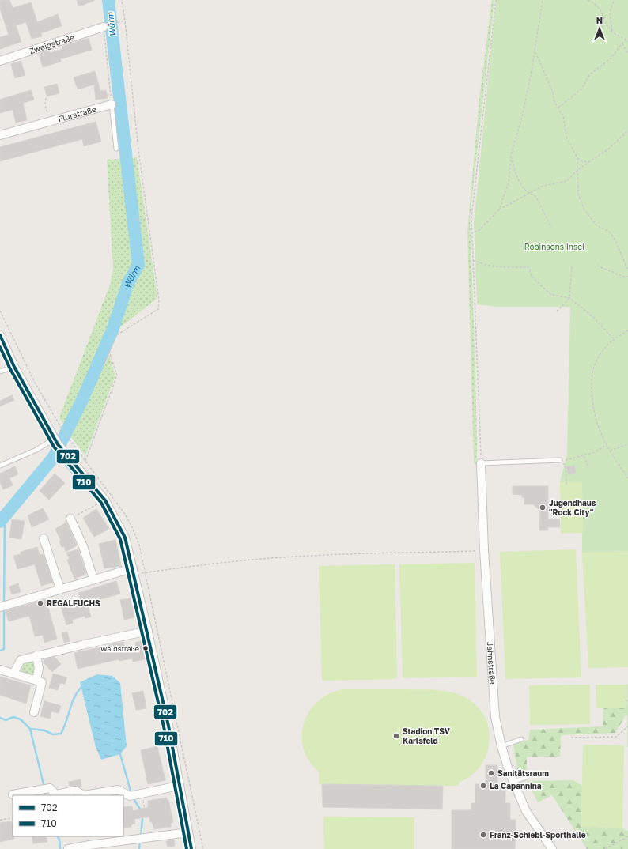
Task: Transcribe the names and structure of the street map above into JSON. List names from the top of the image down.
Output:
{
  "streets": {
    "street": ["Zweigstraße", "Flurstraße", "Jahnstraße"]
  },
  "water": ["Würm"],
  "parks": ["Robinsons Insel"],
  "places": [
    "Jugendhaus \"Rock City\"",
    "REGALFUCHS",
    "Waldstraße",
    "Stadion TSV Karlsfeld",
    "Sanitätsraum",
    "La Capannina",
    "Franz-Schiebl-Sporthalle"
  ],
  "lines": ["transit line 702", "transit line 710"],
  "legend": ["702", "710"],
  "north": "top"
}
